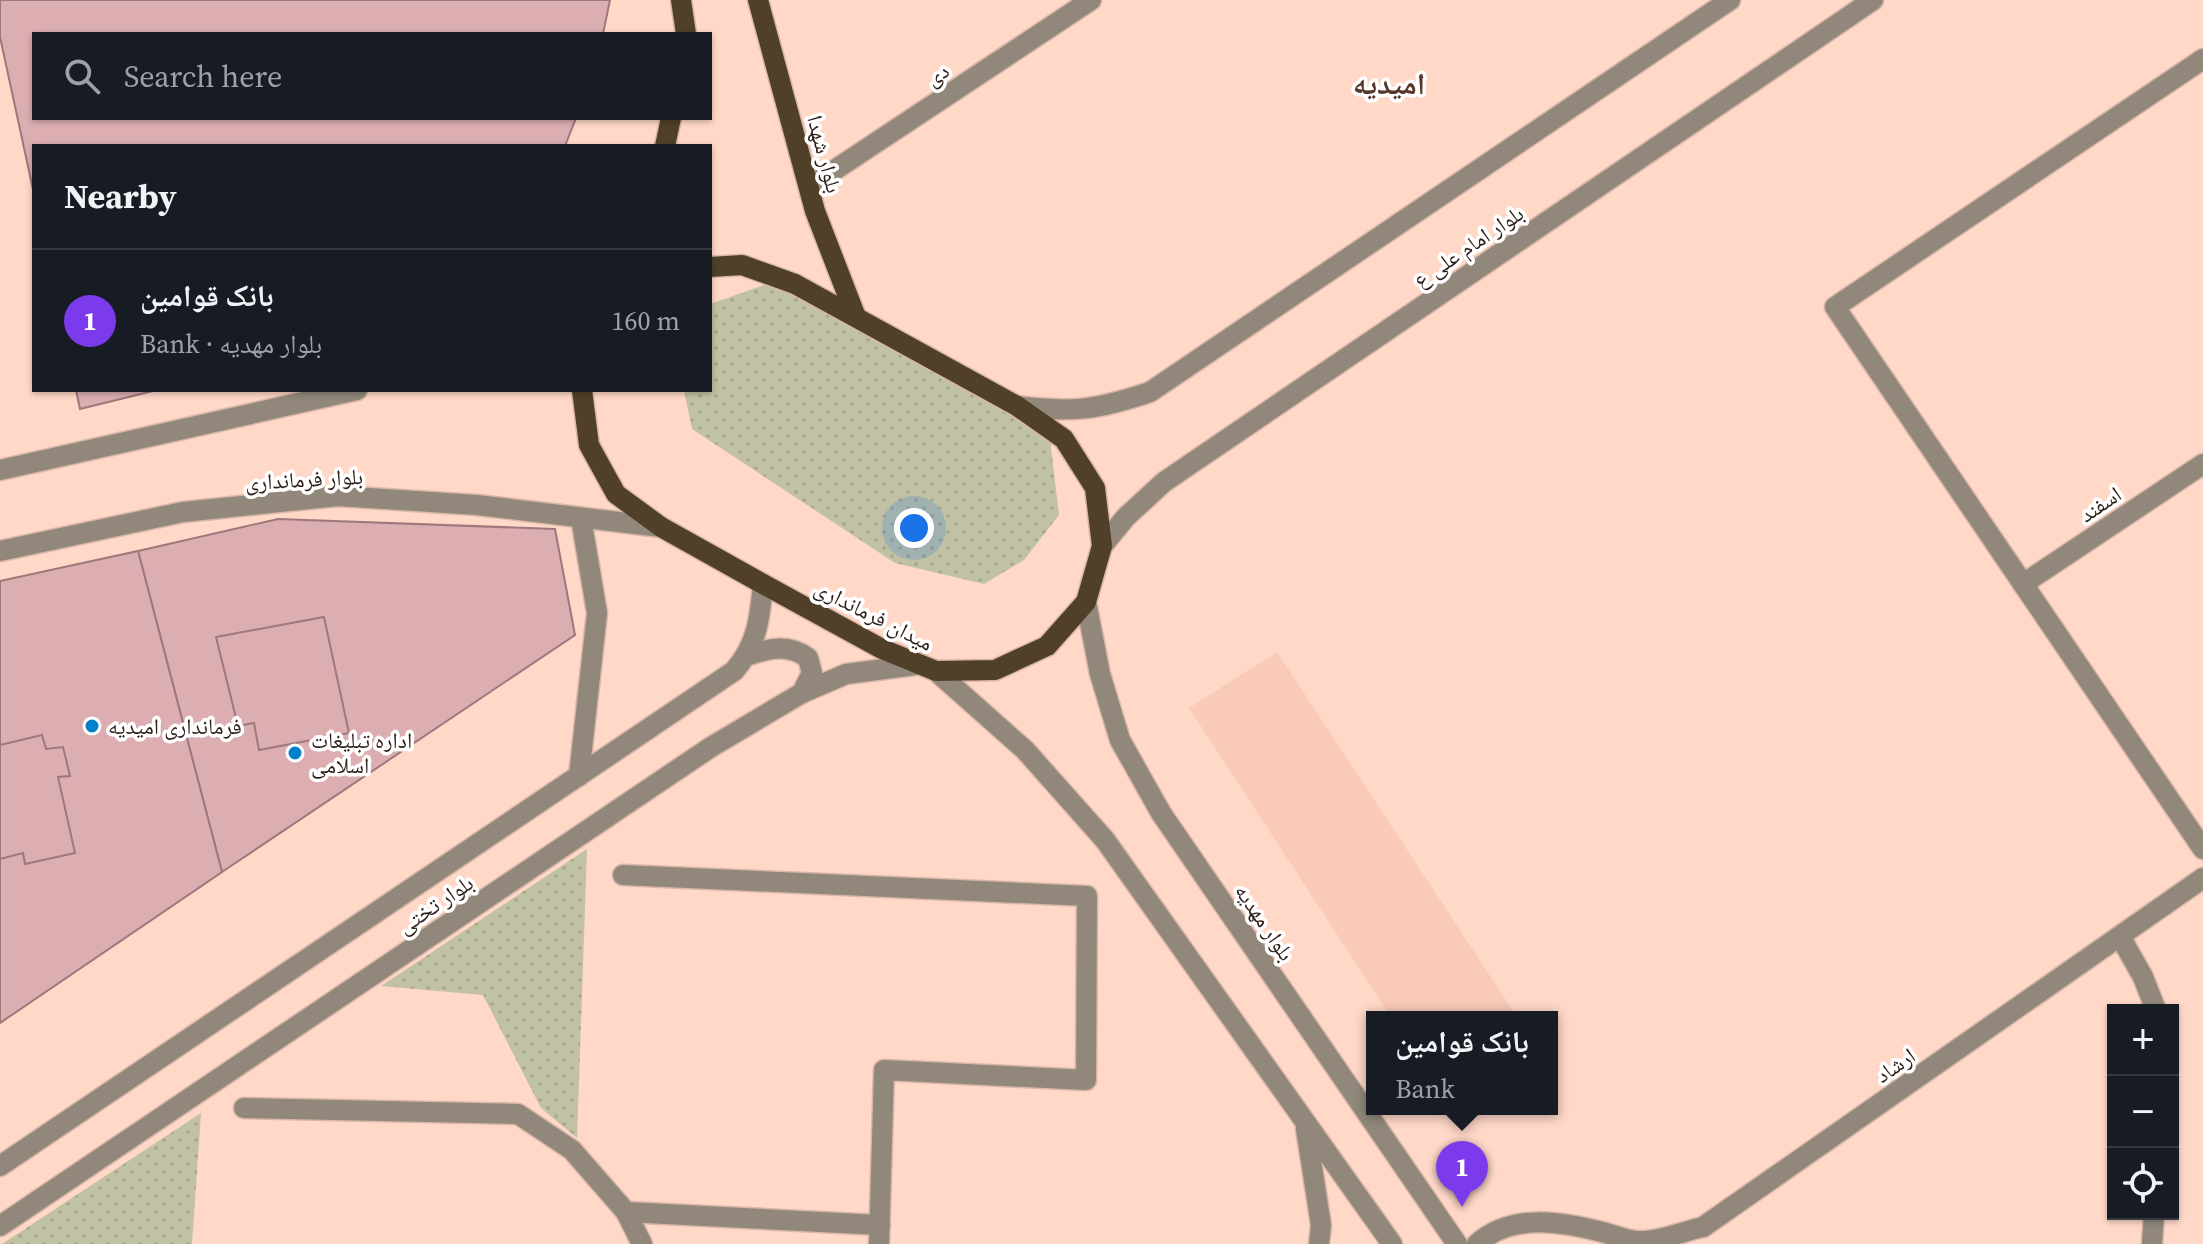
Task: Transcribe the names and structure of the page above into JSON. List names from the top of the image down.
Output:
{
  "streets": {
    "main road": ["بلوار شهدا", "میدان فرمانداری"],
    "street": [
      "دی",
      "بلوار امام علی ع",
      "بلوار فرمانداری",
      "اسفند",
      "بلوار تختی",
      "بلوار مهدیه",
      "ارشاد"
    ]
  },
  "crossings": [
    ["دی", "بلوار شهدا"],
    ["بلوار شهدا", "میدان فرمانداری"],
    ["بلوار امام علی ع", "میدان فرمانداری"],
    ["بلوار فرمانداری", "میدان فرمانداری"],
    ["میدان فرمانداری", "بلوار تختی"],
    ["میدان فرمانداری", "بلوار مهدیه"]
  ],
  "districts": ["امیدیه"],
  "places": ["فرمانداری امیدیه", "اداره تبلیغات اسلامی"],
  "page": {
    "search": "Search here",
    "heading": "Nearby",
    "list": [
      {
        "mark": "1",
        "name": "بانک قوامین",
        "note": "Bank · بلوار مهدیه",
        "value": "160 m"
      }
    ],
    "map_buttons": ["+", "−"],
    "popup": ["بانک قوامین", "Bank"],
    "pins": "1"
  }
}
